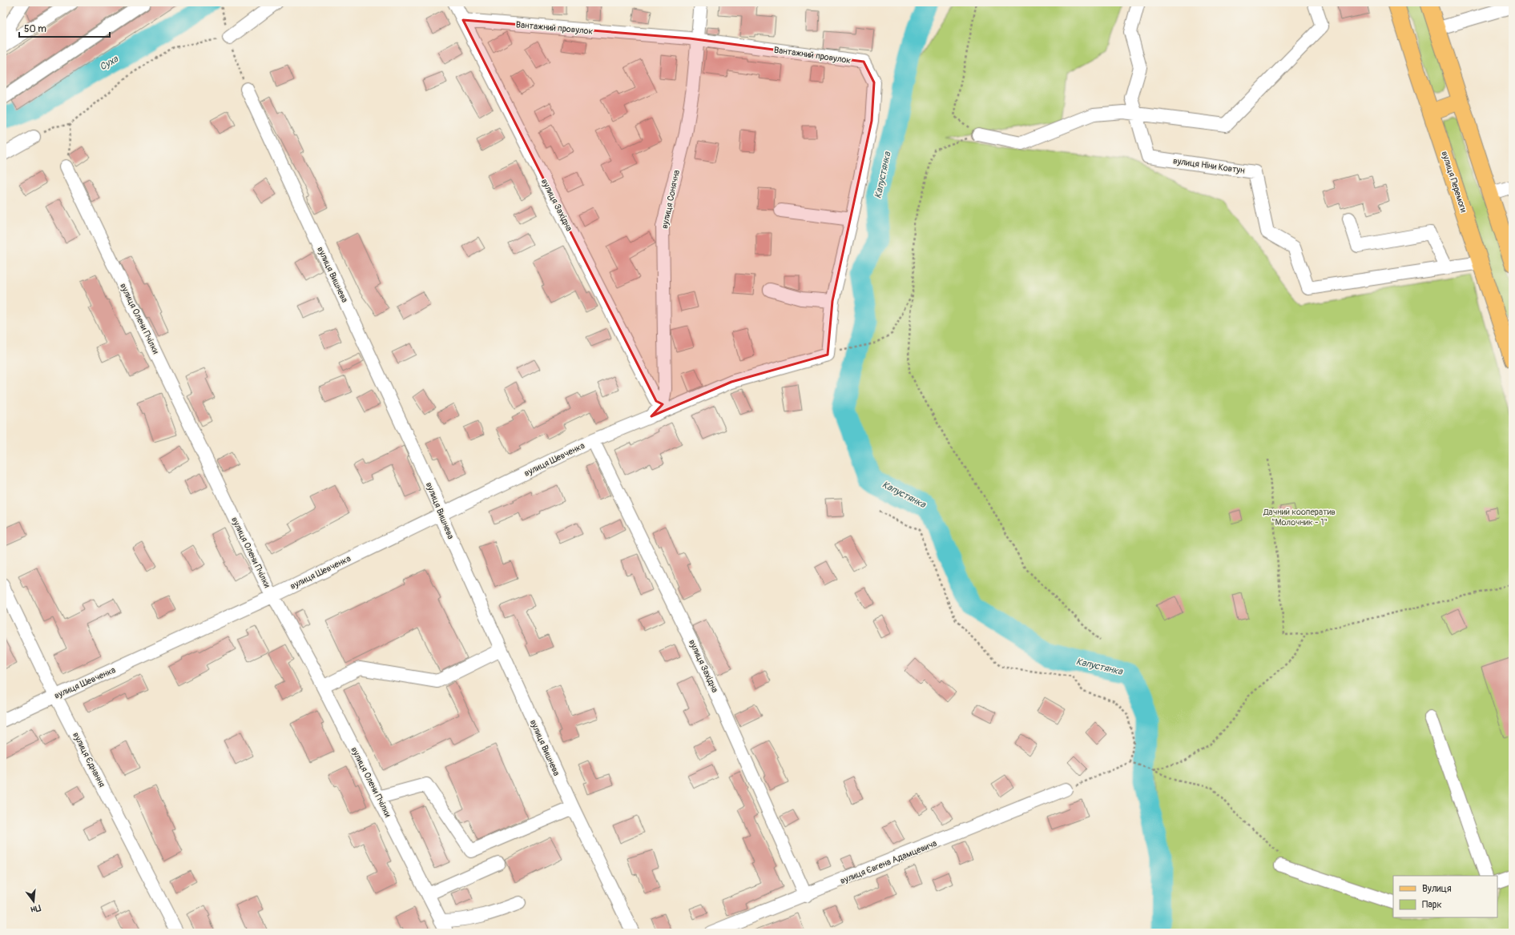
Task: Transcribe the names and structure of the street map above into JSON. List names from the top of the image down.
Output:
{
  "streets": {
    "main road": ["вулиця Перемоги"],
    "street": [
      "Вантажний провулок",
      "вулиця Ніни Ковтун",
      "вулиця Сонячна",
      "вулиця Західна",
      "вулиця Вишнева",
      "вулиця Олени Пчілки",
      "вулиця Шевченка",
      "вулиця Єднання",
      "вулиця Євгена Адамцевича"
    ]
  },
  "crossings": [
    ["Вантажний провулок", "вулиця Сонячна"],
    ["Вантажний провулок", "вулиця Західна"],
    ["Вантажний провулок", "вулиця Шевченка"],
    ["вулиця Ніни Ковтун", "вулиця Перемоги"],
    ["вулиця Сонячна", "вулиця Західна"],
    ["вулиця Західна", "вулиця Шевченка"],
    ["вулиця Західна", "вулиця Євгена Адамцевича"],
    ["вулиця Вишнева", "вулиця Шевченка"],
    ["вулиця Олени Пчілки", "вулиця Шевченка"],
    ["вулиця Шевченка", "вулиця Єднання"]
  ],
  "water": ["Суха", "Капустянка"],
  "parks": ["Дачний кооператив \"Молочник - 1\""],
  "legend": ["Вулиця", "Парк"],
  "scale_bar": "50 m",
  "north": "bottom"
}
